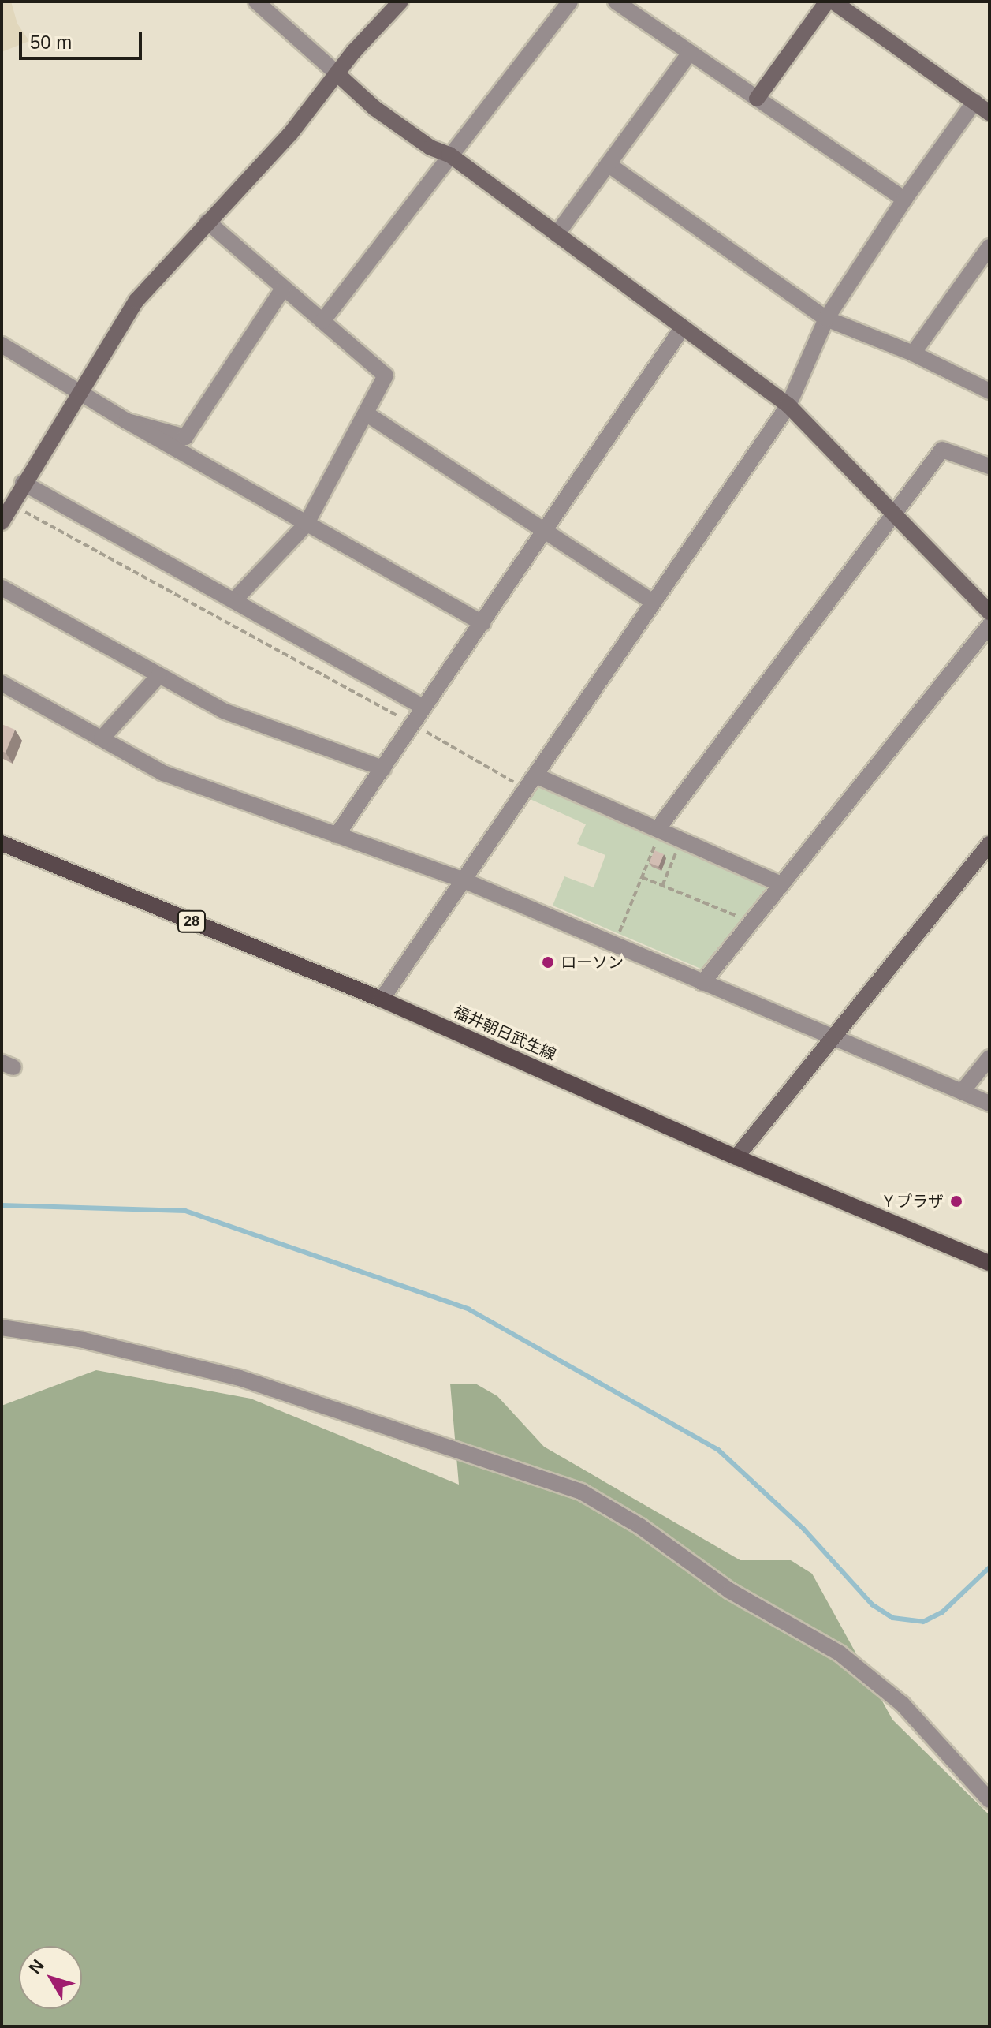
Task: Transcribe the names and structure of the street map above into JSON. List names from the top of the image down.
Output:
{
  "streets": {
    "main road": ["28", "福井朝日武生線"]
  },
  "places": ["ローソン", "Ｙプラザ"],
  "scale_bar": "50 m",
  "north": "top left"
}
